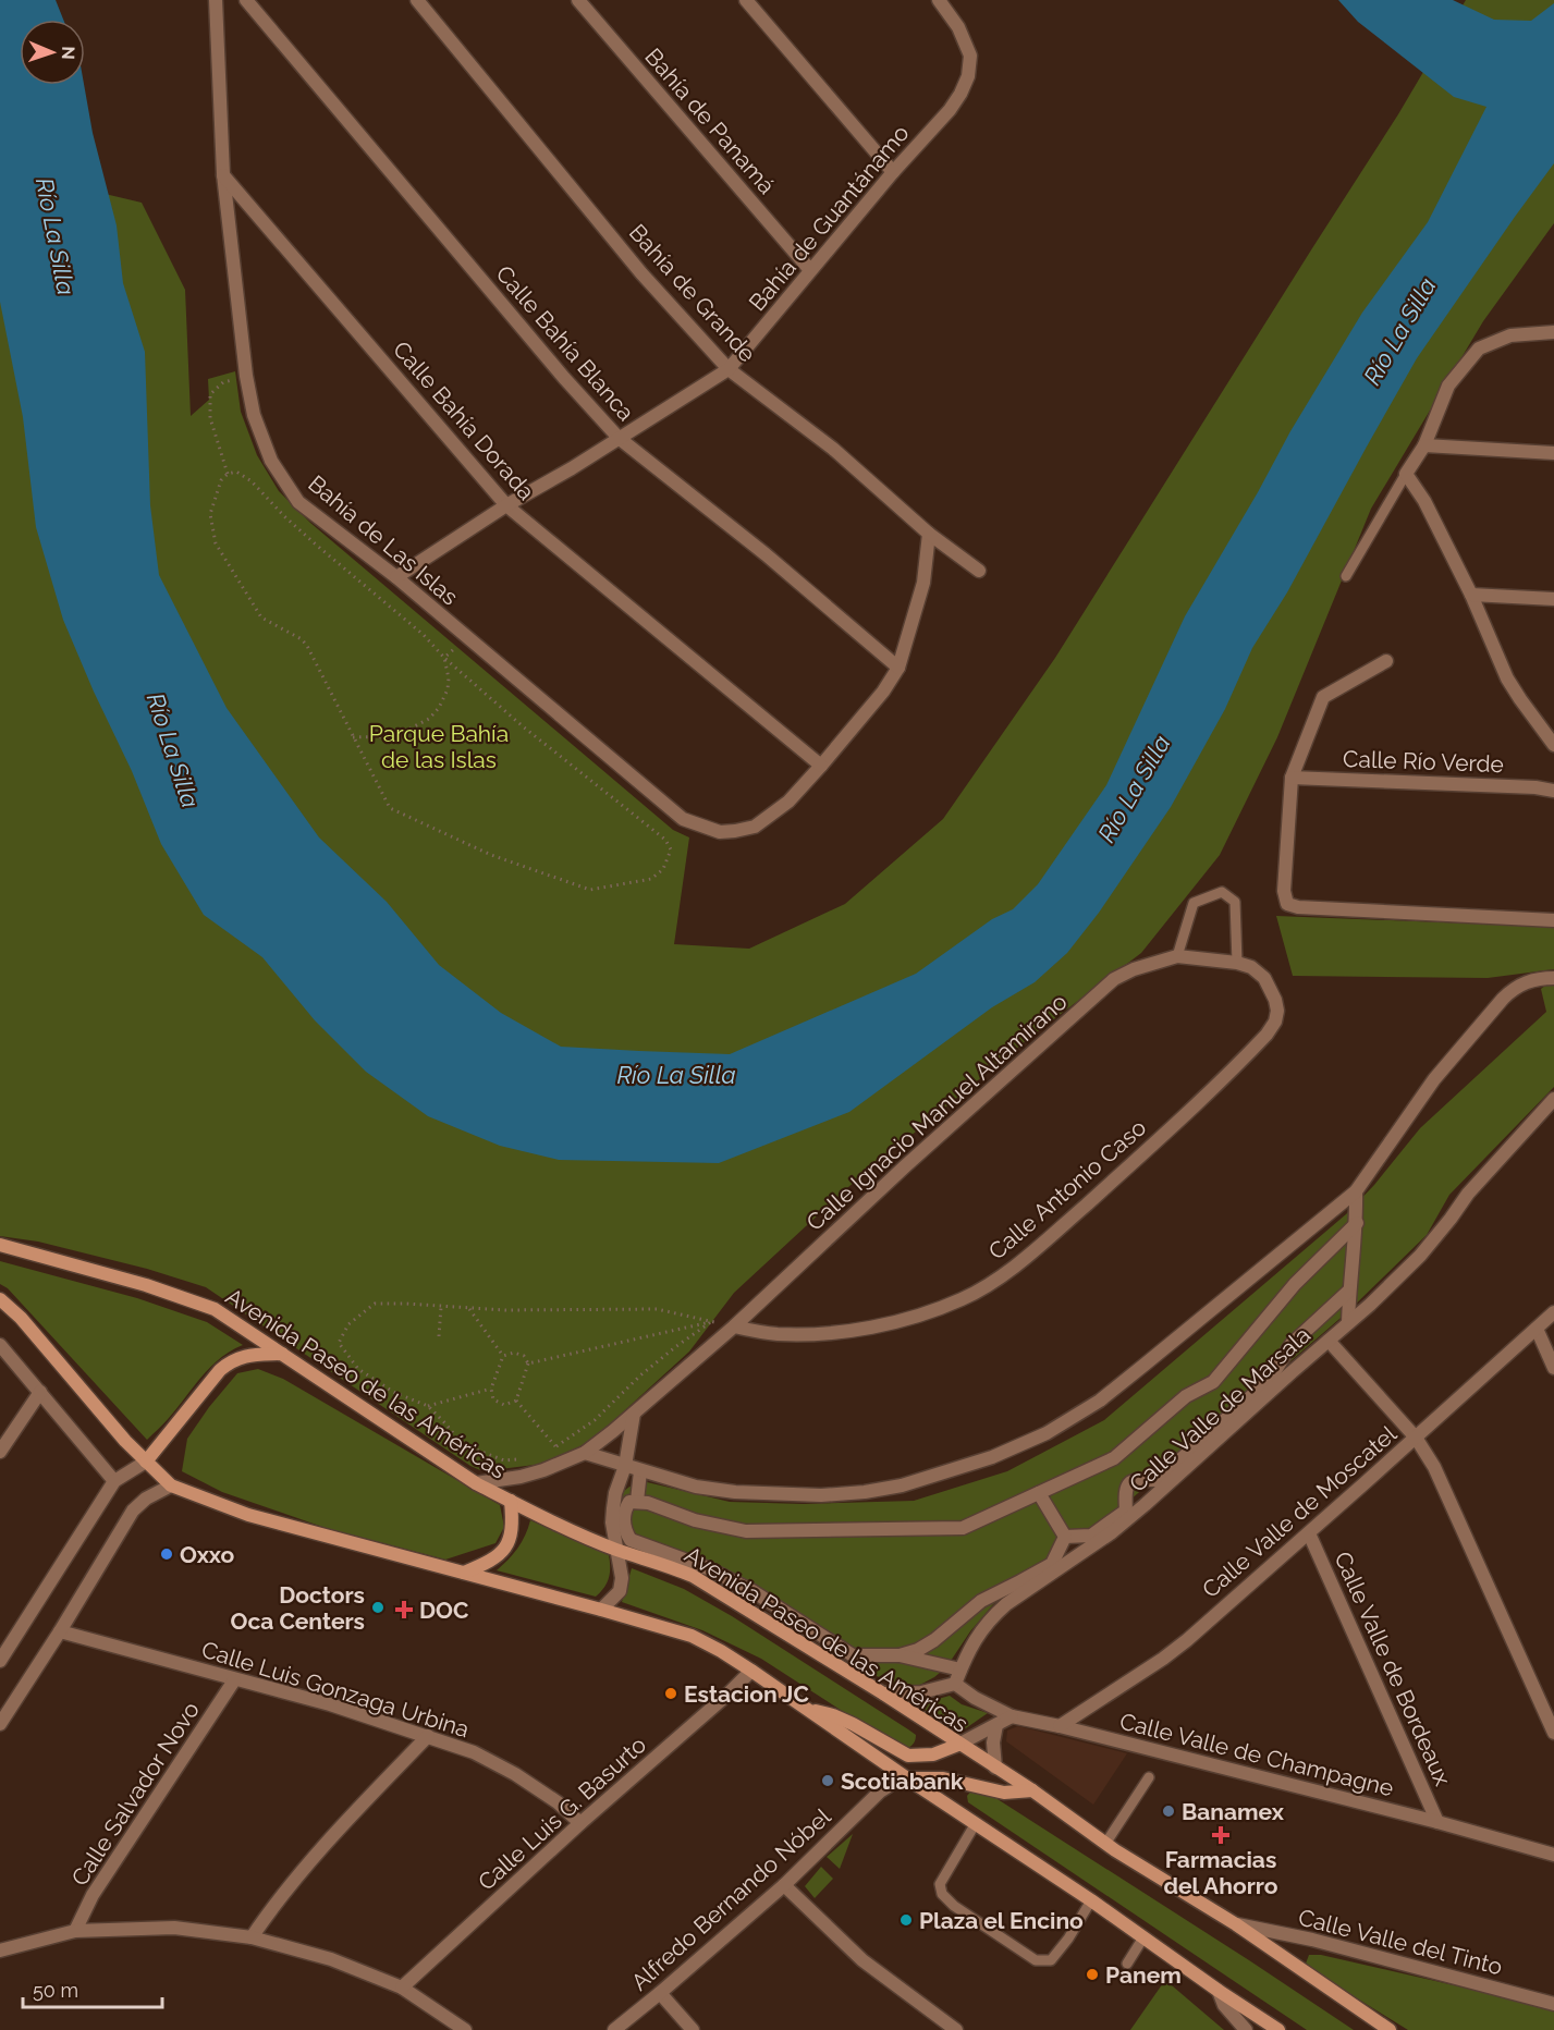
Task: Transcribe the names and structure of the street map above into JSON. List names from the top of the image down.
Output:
{
  "streets": {
    "main road": ["Avenida Paseo de las Américas"],
    "street": [
      "Bahía de Panamá",
      "Bahía de Guantánamo",
      "Bahía de Grande",
      "Calle Bahía Blanca",
      "Calle Bahía Dorada",
      "Bahía de Las Islas",
      "Calle Río Verde",
      "Calle Ignacio Manuel Altamirano",
      "Calle Antonio Caso",
      "Calle Valle de Marsala",
      "Calle Valle de Moscatel",
      "Calle Valle de Bordeaux",
      "Calle Luis Gonzaga Urbina",
      "Calle Valle de Champagne",
      "Calle Salvador Novo",
      "Calle Luis G. Basurto",
      "Alfredo Bernando Nóbel",
      "Calle Valle del Tinto"
    ]
  },
  "crossings": [
    ["Bahía de Panamá", "Bahía de Guantánamo"],
    ["Bahía de Guantánamo", "Bahía de Grande"],
    ["Bahía de Guantánamo", "Calle Bahía Blanca"],
    ["Bahía de Guantánamo", "Calle Bahía Dorada"],
    ["Bahía de Guantánamo", "Bahía de Las Islas"],
    ["Calle Bahía Dorada", "Bahía de Las Islas"],
    ["Calle Ignacio Manuel Altamirano", "Calle Antonio Caso"],
    ["Calle Ignacio Manuel Altamirano", "Avenida Paseo de las Américas"],
    ["Avenida Paseo de las Américas", "Calle Valle del Tinto"],
    ["Calle Valle de Marsala", "Calle Valle de Champagne"],
    ["Calle Valle de Moscatel", "Calle Valle de Bordeaux"],
    ["Calle Valle de Moscatel", "Calle Valle de Champagne"],
    ["Calle Valle de Bordeaux", "Calle Valle de Champagne"],
    ["Calle Luis Gonzaga Urbina", "Calle Salvador Novo"],
    ["Calle Luis Gonzaga Urbina", "Calle Luis G. Basurto"]
  ],
  "water": ["Río La Silla"],
  "parks": ["Parque Bahía de las Islas"],
  "places": {
    "other": [
      "Oxxo",
      "Doctors Oca Centers",
      "Estacion JC",
      "Scotiabank",
      "Banamex",
      "Plaza el Encino",
      "Panem"
    ],
    "health": ["DOC", "Farmacias del Ahorro"]
  },
  "scale_bar": "50 m",
  "north": "right"
}
